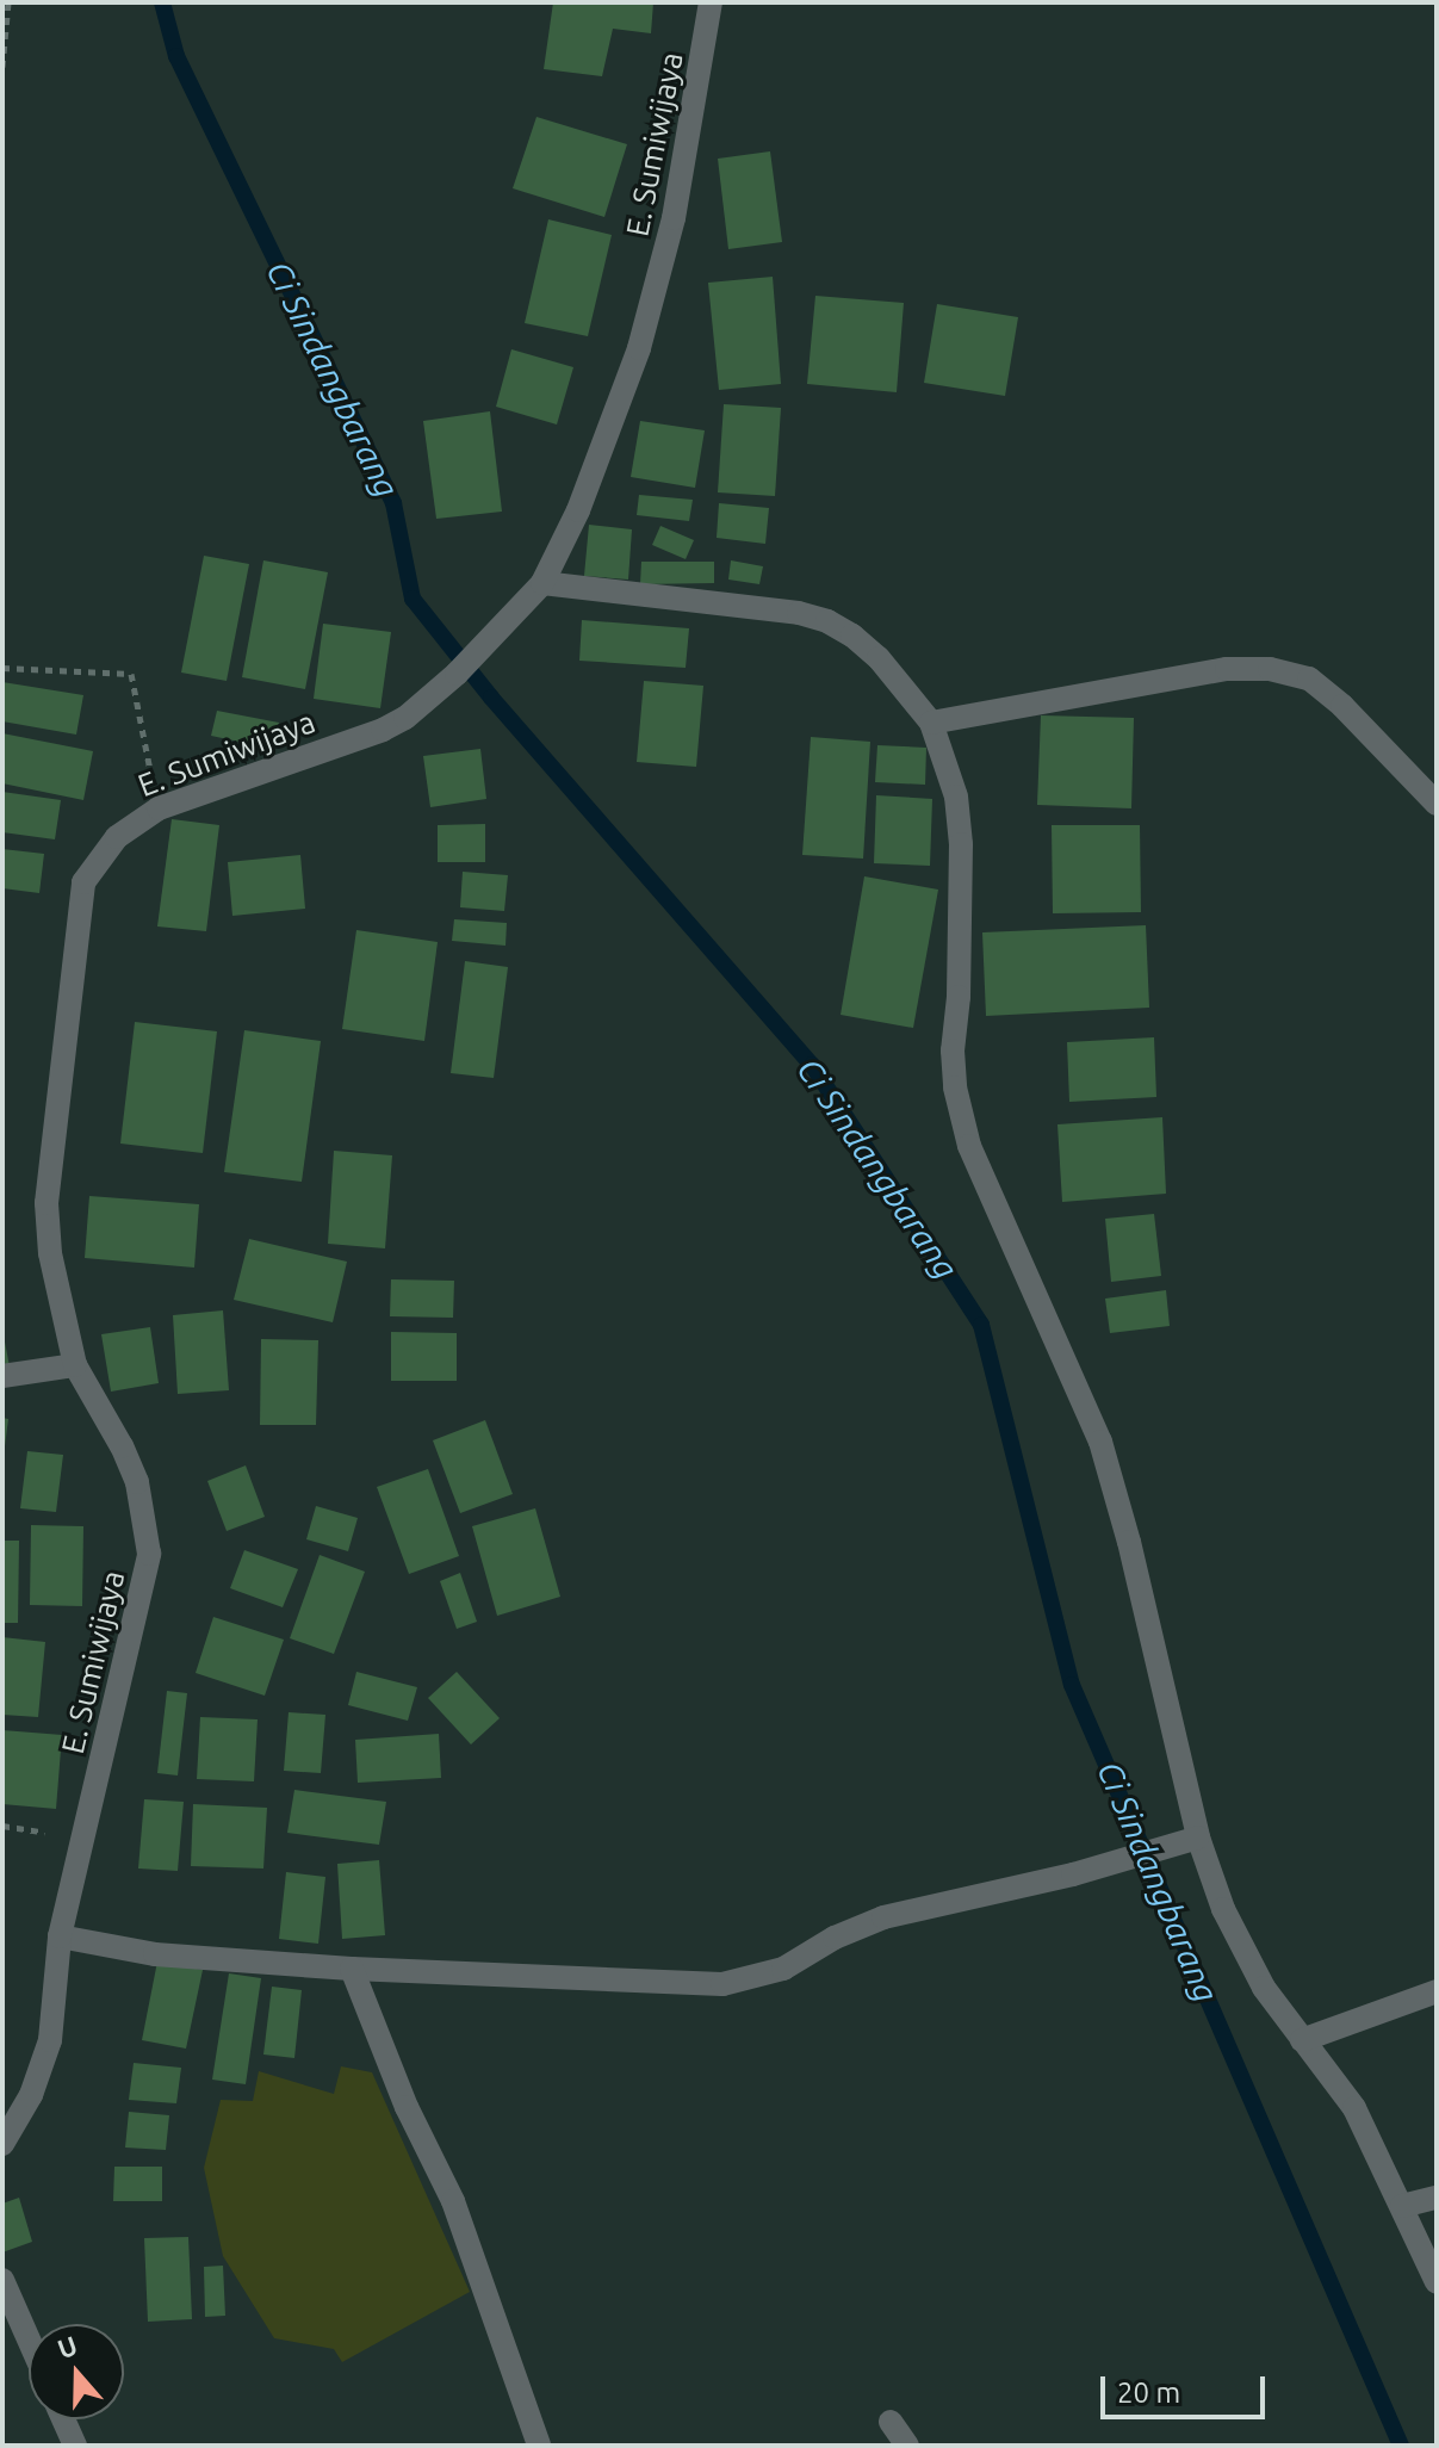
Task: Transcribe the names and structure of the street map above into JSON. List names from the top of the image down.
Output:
{
  "streets": {
    "street": ["E. Sumiwijaya"]
  },
  "water": ["Ci Sindangbarang"],
  "scale_bar": "20 m",
  "north": "top"
}
